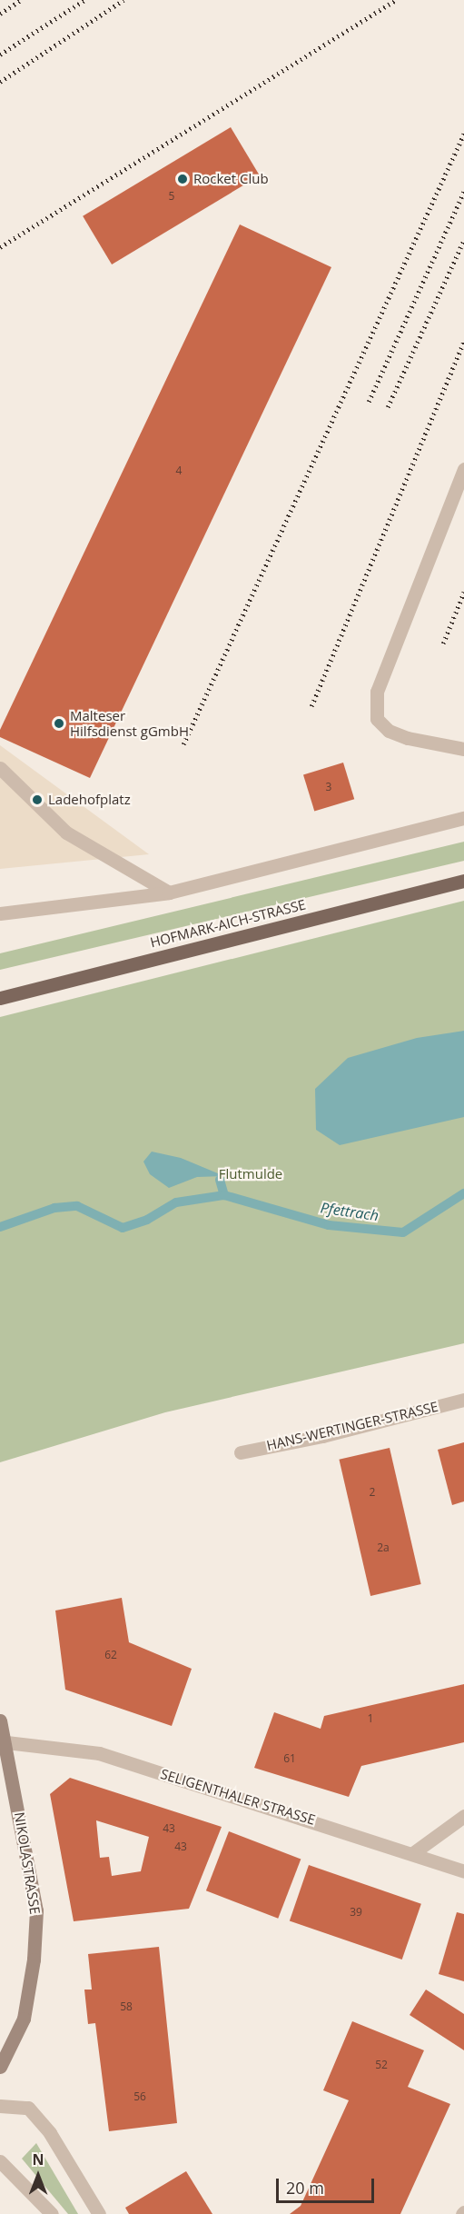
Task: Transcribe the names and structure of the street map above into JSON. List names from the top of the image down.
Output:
{
  "streets": {
    "main road": ["HOFMARK-AICH-STRASSE", "NIKOLASTRASSE"],
    "street": ["HANS-WERTINGER-STRASSE", "SELIGENTHALER STRASSE"]
  },
  "crossings": [
    ["SELIGENTHALER STRASSE", "NIKOLASTRASSE"]
  ],
  "water": ["Pfettrach"],
  "parks": ["Flutmulde"],
  "places": ["Rocket Club", "Malteser Hilfsdienst gGmbH", "Ladehofplatz"],
  "house_numbers": [
    "5",
    "4",
    "3",
    "2",
    "2a",
    "62",
    "1",
    "61",
    "43",
    "43",
    "39",
    "58",
    "52",
    "56"
  ],
  "scale_bar": "20 m",
  "north": "top"
}
